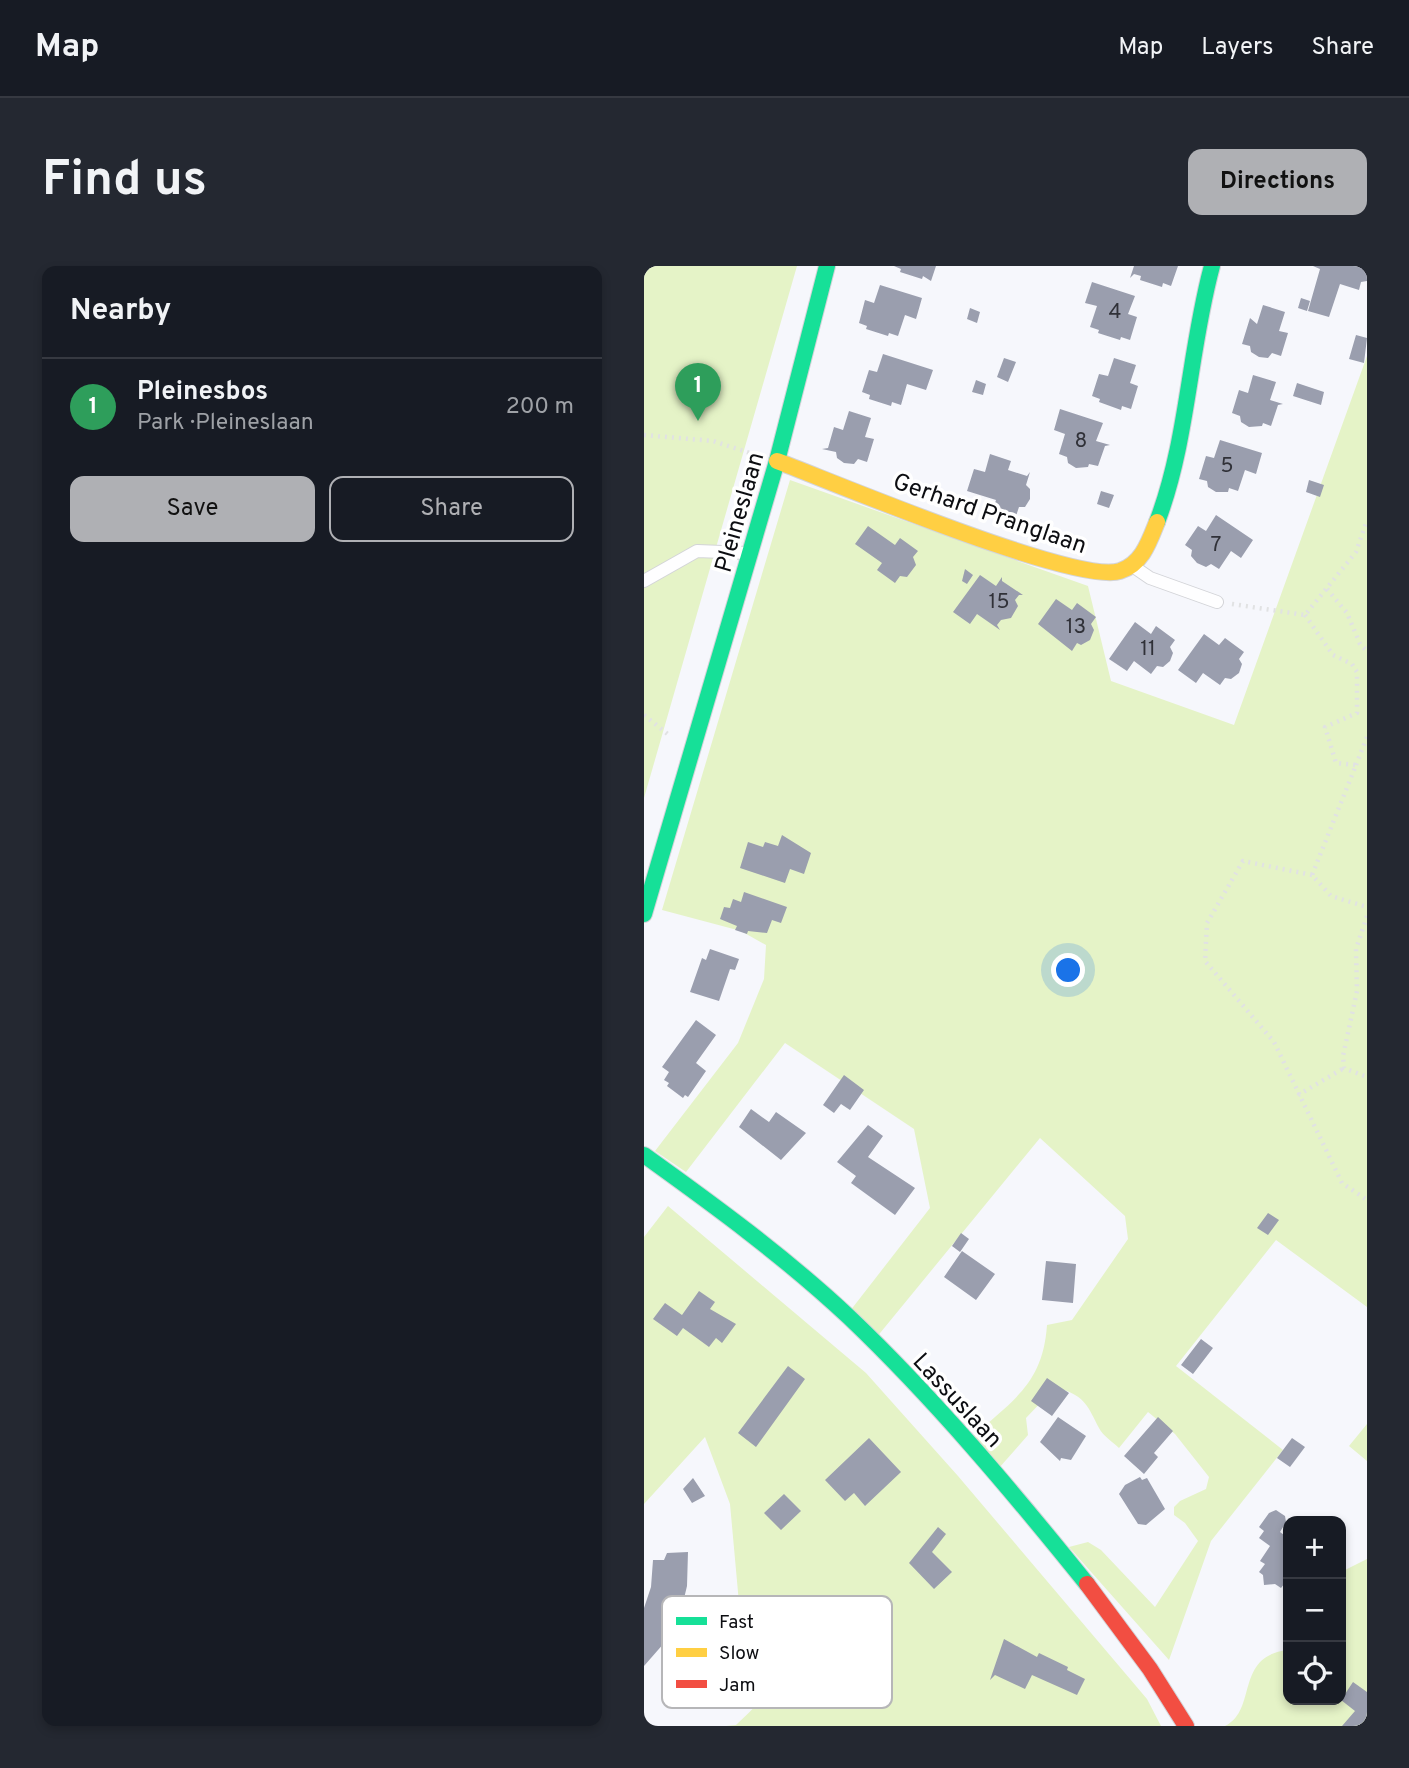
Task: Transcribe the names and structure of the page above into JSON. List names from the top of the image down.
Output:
{
  "streets": {
    "street": ["Pleineslaan", "Gerhard Pranglaan", "Lassuslaan"]
  },
  "crossings": [
    ["Pleineslaan", "Gerhard Pranglaan"]
  ],
  "house_numbers": [
    "4",
    "8",
    "5",
    "7",
    "15",
    "13",
    "11"
  ],
  "legend": ["Fast", "Slow", "Jam"],
  "page": {
    "header": "Map",
    "nav": ["Map", "Layers", "Share"],
    "buttons": [
      "Directions",
      ["Save", "Share"]
    ],
    "title": "Find us",
    "heading": "Nearby",
    "list": [
      {
        "mark": "1",
        "name": "Pleinesbos",
        "note": "Park · Pleineslaan",
        "value": "200 m"
      }
    ],
    "pins": "1",
    "map_buttons": ["+", "−"]
  }
}
